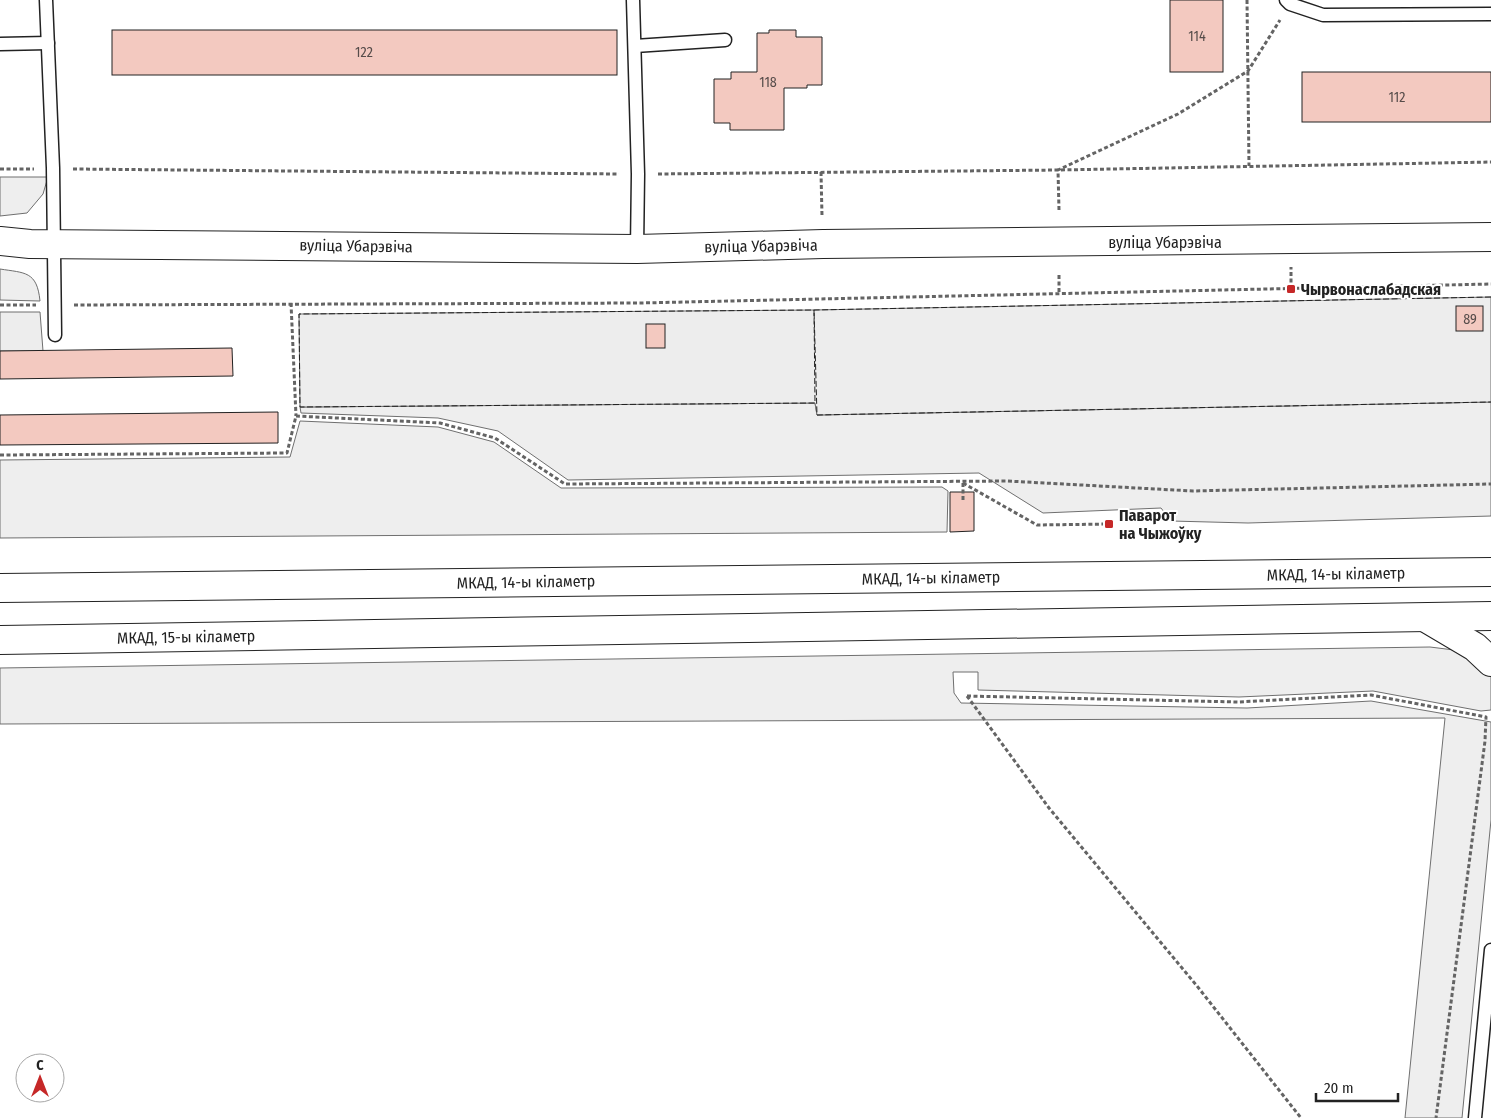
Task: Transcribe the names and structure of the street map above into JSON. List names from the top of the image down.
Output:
{
  "streets": {
    "main road": ["вуліца Убарэвіча", "МКАД, 14-ы кіламетр", "МКАД, 15-ы кіламетр"]
  },
  "places": {
    "transit": ["Чырвонаслабадская", "Паварот на Чыжоўку"]
  },
  "house_numbers": [
    "114",
    "122",
    "118",
    "112",
    "89"
  ],
  "scale_bar": "20 m",
  "north": "top"
}
